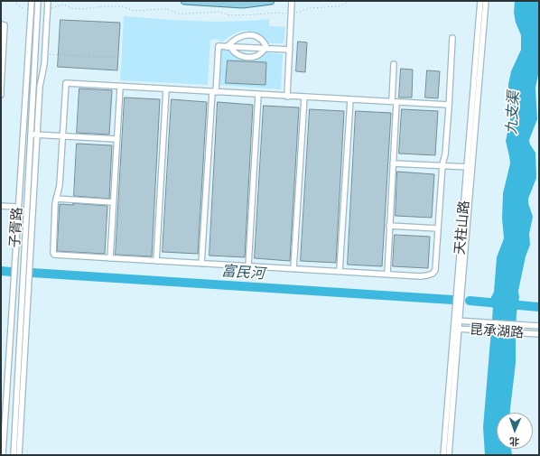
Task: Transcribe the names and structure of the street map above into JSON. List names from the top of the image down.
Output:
{
  "streets": {
    "street": ["子胥路", "天柱山路", "昆承湖路"]
  },
  "crossings": [
    ["天柱山路", "昆承湖路"]
  ],
  "water": ["九支渠", "富民河"],
  "north": "bottom"
}
